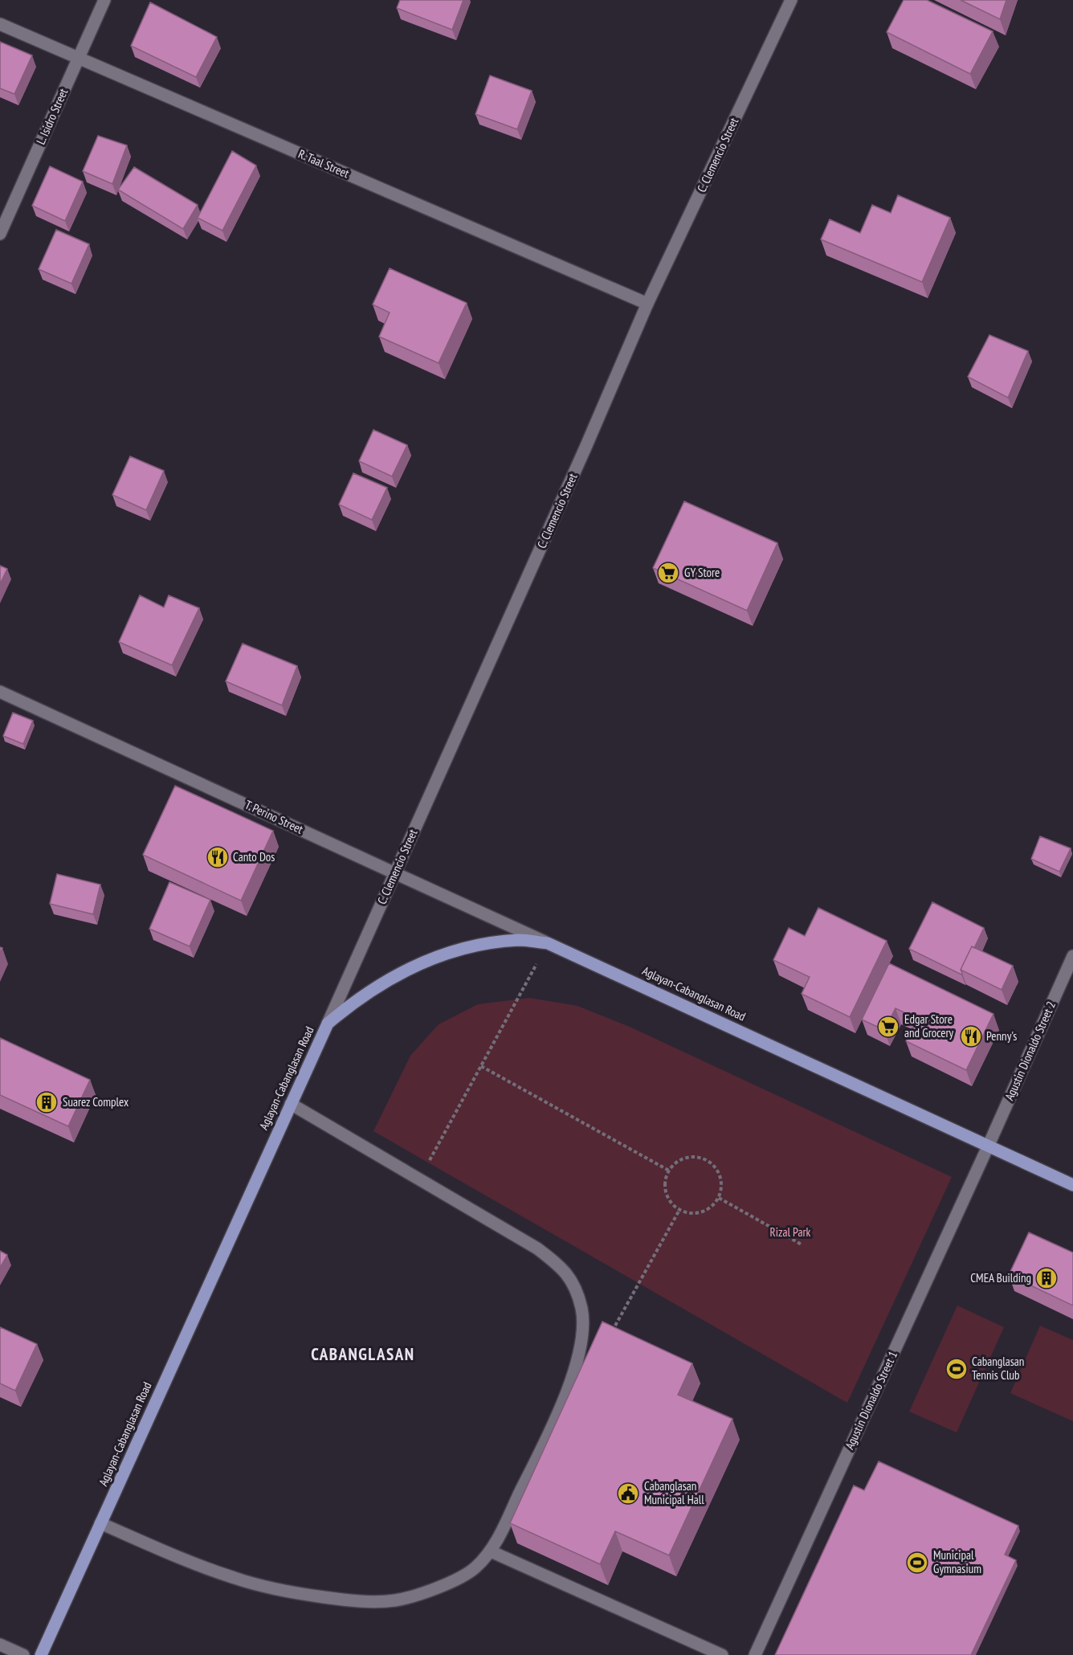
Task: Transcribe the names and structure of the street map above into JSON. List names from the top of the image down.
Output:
{
  "streets": {
    "main road": ["Aglayan-Cabanglasan Road"],
    "street": [
      "L. Isidro Street",
      "C. Clemencio Street",
      "R. Taal Street",
      "T. Perino Street",
      "Agustin Dionaldo Street 2",
      "Agustin Dionaldo Street 1"
    ]
  },
  "crossings": [
    ["L. Isidro Street", "R. Taal Street"],
    ["C. Clemencio Street", "R. Taal Street"],
    ["C. Clemencio Street", "T. Perino Street"],
    ["C. Clemencio Street", "Aglayan-Cabanglasan Road"],
    ["T. Perino Street", "Aglayan-Cabanglasan Road"],
    ["Aglayan-Cabanglasan Road", "Agustin Dionaldo Street 2"],
    ["Aglayan-Cabanglasan Road", "Agustin Dionaldo Street 1"],
    ["Agustin Dionaldo Street 2", "Agustin Dionaldo Street 1"]
  ],
  "districts": ["CABANGLASAN"],
  "parks": ["Rizal Park"],
  "places": {
    "supermarket": ["GY Store", "Edgar Store and Grocery"],
    "restaurant": ["Canto Dos", "Penny's"],
    "building": ["Suarez Complex", "CMEA Building"],
    "sports": ["Cabanglasan Tennis Club", "Municipal Gymnasium"],
    "public building": ["Cabanglasan Municipal Hall"]
  }
}
